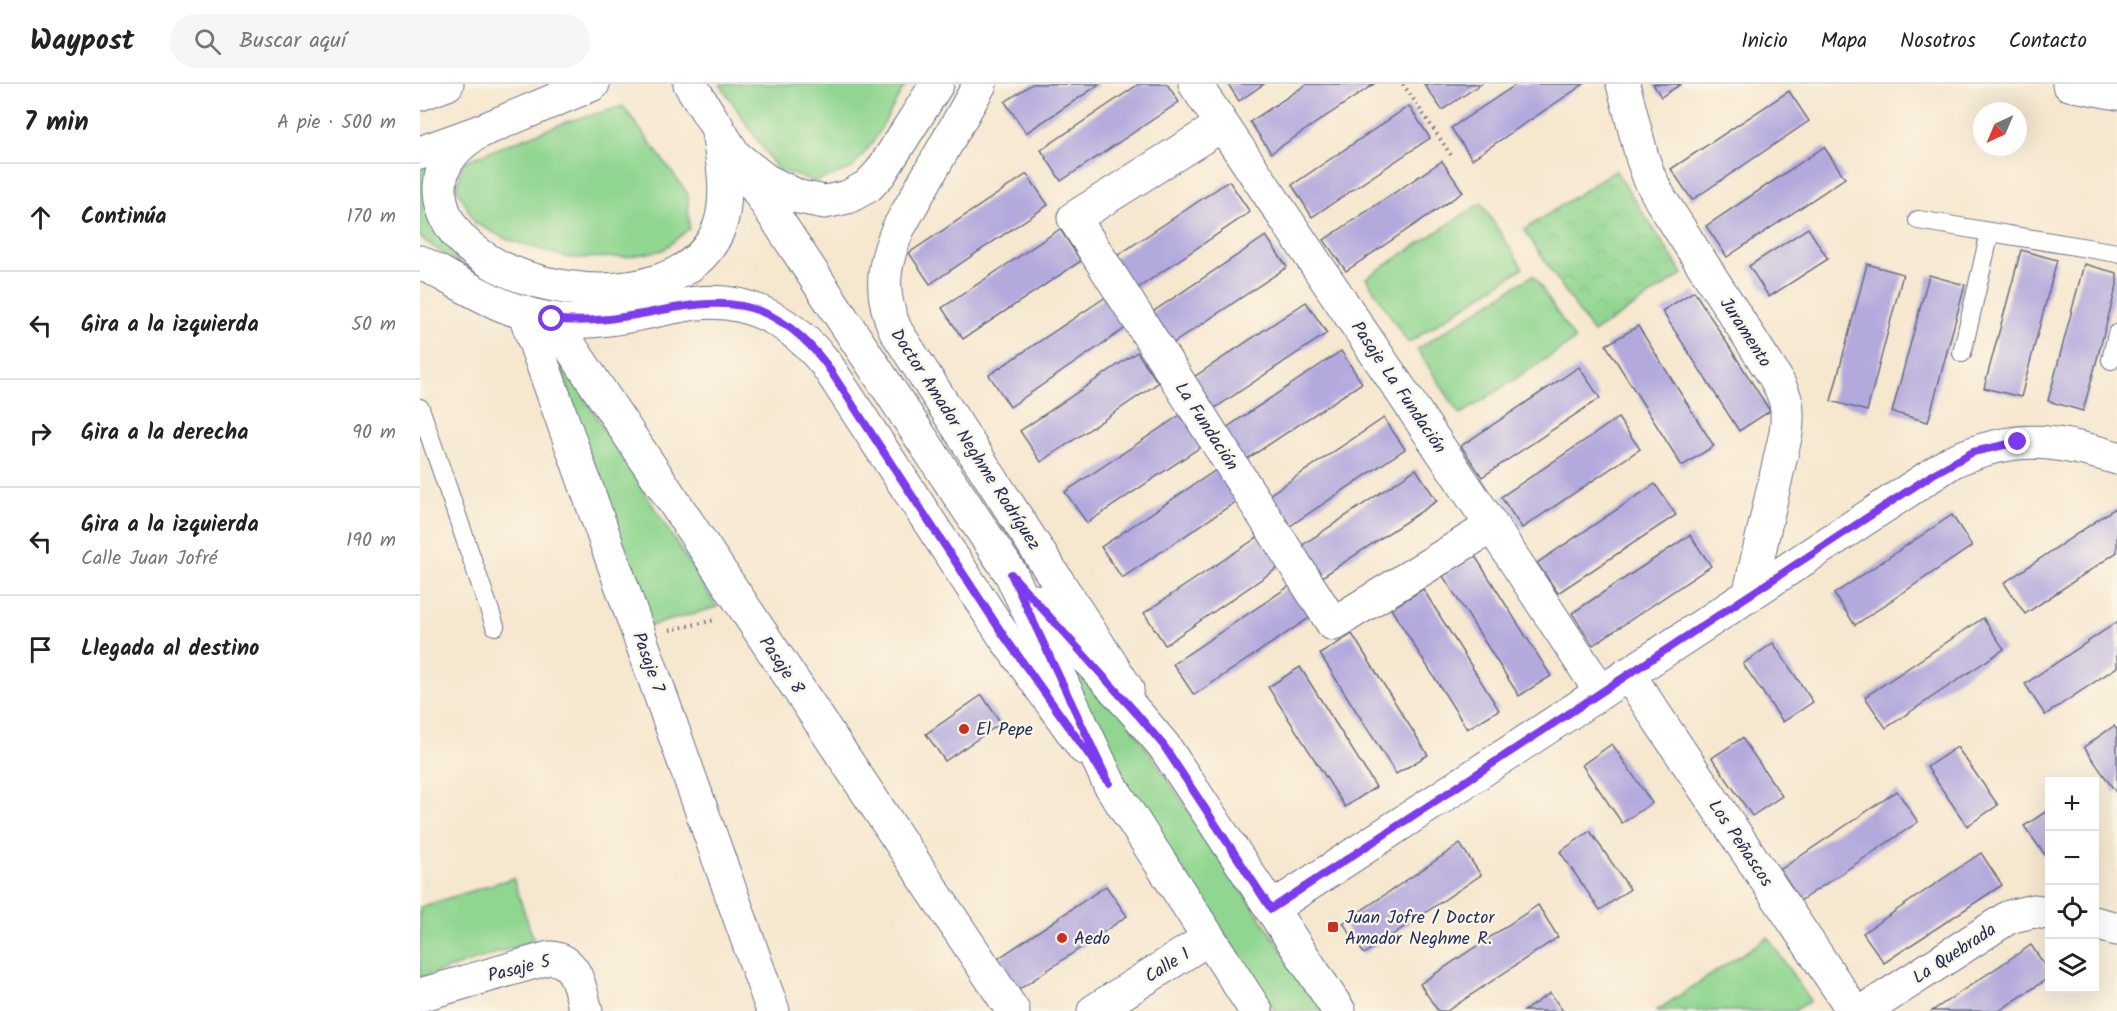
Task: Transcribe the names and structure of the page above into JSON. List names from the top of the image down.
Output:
{
  "streets": {
    "main road": [
      "Juramento",
      "Pasaje La Fundación",
      "La Fundación",
      "Doctor Amador Neghme Rodríguez",
      "Pasaje 7",
      "Pasaje 8",
      "Los Peñascos",
      "La Quebrada",
      "Calle 1",
      "Pasaje 5"
    ]
  },
  "crossings": [
    ["Pasaje La Fundación", "La Fundación"],
    ["Doctor Amador Neghme Rodríguez", "Pasaje 7"],
    ["Doctor Amador Neghme Rodríguez", "Pasaje 8"],
    ["Doctor Amador Neghme Rodríguez", "Calle 1"],
    ["Pasaje 7", "Pasaje 8"]
  ],
  "places": {
    "other": ["El Pepe", "Aedo"],
    "transit": ["Juan Jofre / Doctor Amador Neghme R."]
  },
  "north": "bottom left",
  "page": {
    "header": "Waypost",
    "search": "Buscar aquí",
    "nav": [
      "Inicio",
      "Mapa",
      "Nosotros",
      "Contacto"
    ],
    "heading": ["7 min", "A pie · 500 m"],
    "list": [
      ["Continúa", "170 m"],
      ["Gira a la izquierda", "50 m"],
      ["Gira a la derecha", "90 m"],
      ["Gira a la izquierda", "Calle Juan Jofré", "190 m"],
      "Llegada al destino"
    ],
    "map_buttons": ["+", "−"]
  }
}
